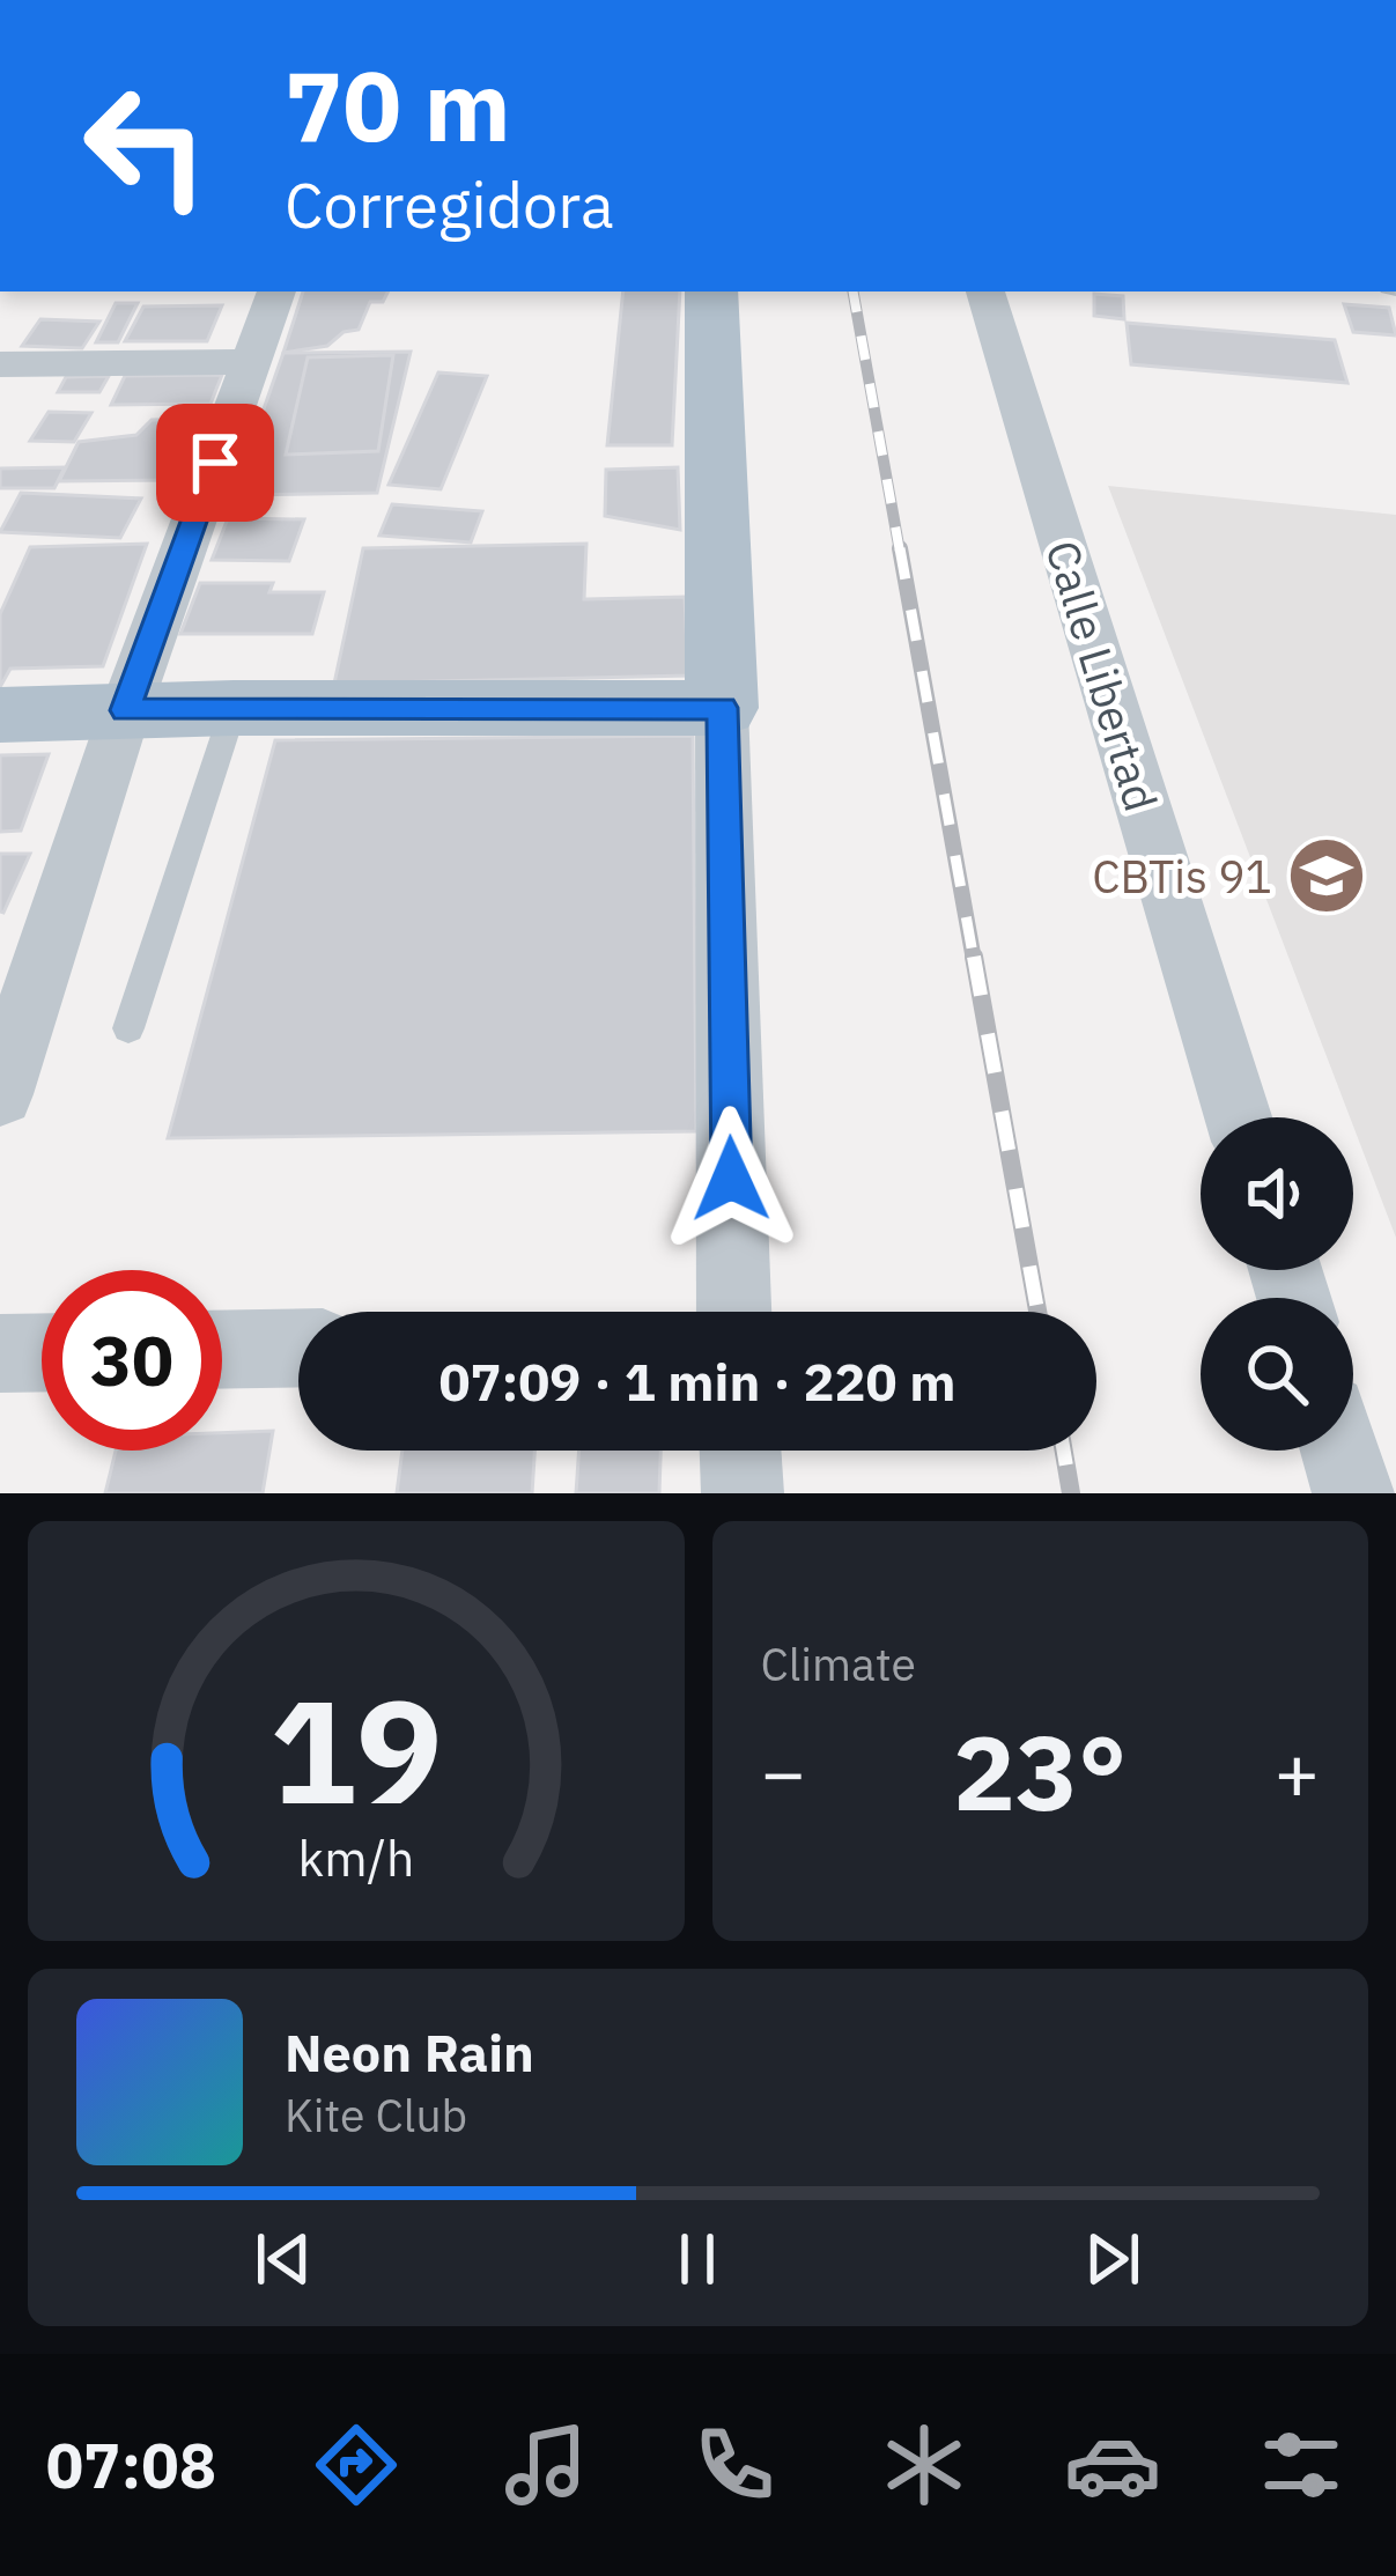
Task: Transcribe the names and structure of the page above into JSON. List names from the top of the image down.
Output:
{
  "streets": {
    "street": ["Calle Libertad"]
  },
  "places": {
    "school or university": ["CBTis 91"]
  },
  "page": {
    "turn": ["70 m", "Corregidora"],
    "limit": "30",
    "trip": "07:09 · 1 min · 220 m",
    "tile": "Climate",
    "heat": ["−", "23°", "+"],
    "song": ["Neon Rain", "Kite Club"],
    "tabs": "07:08",
    "gauge": ["19", "km/h"]
  }
}
